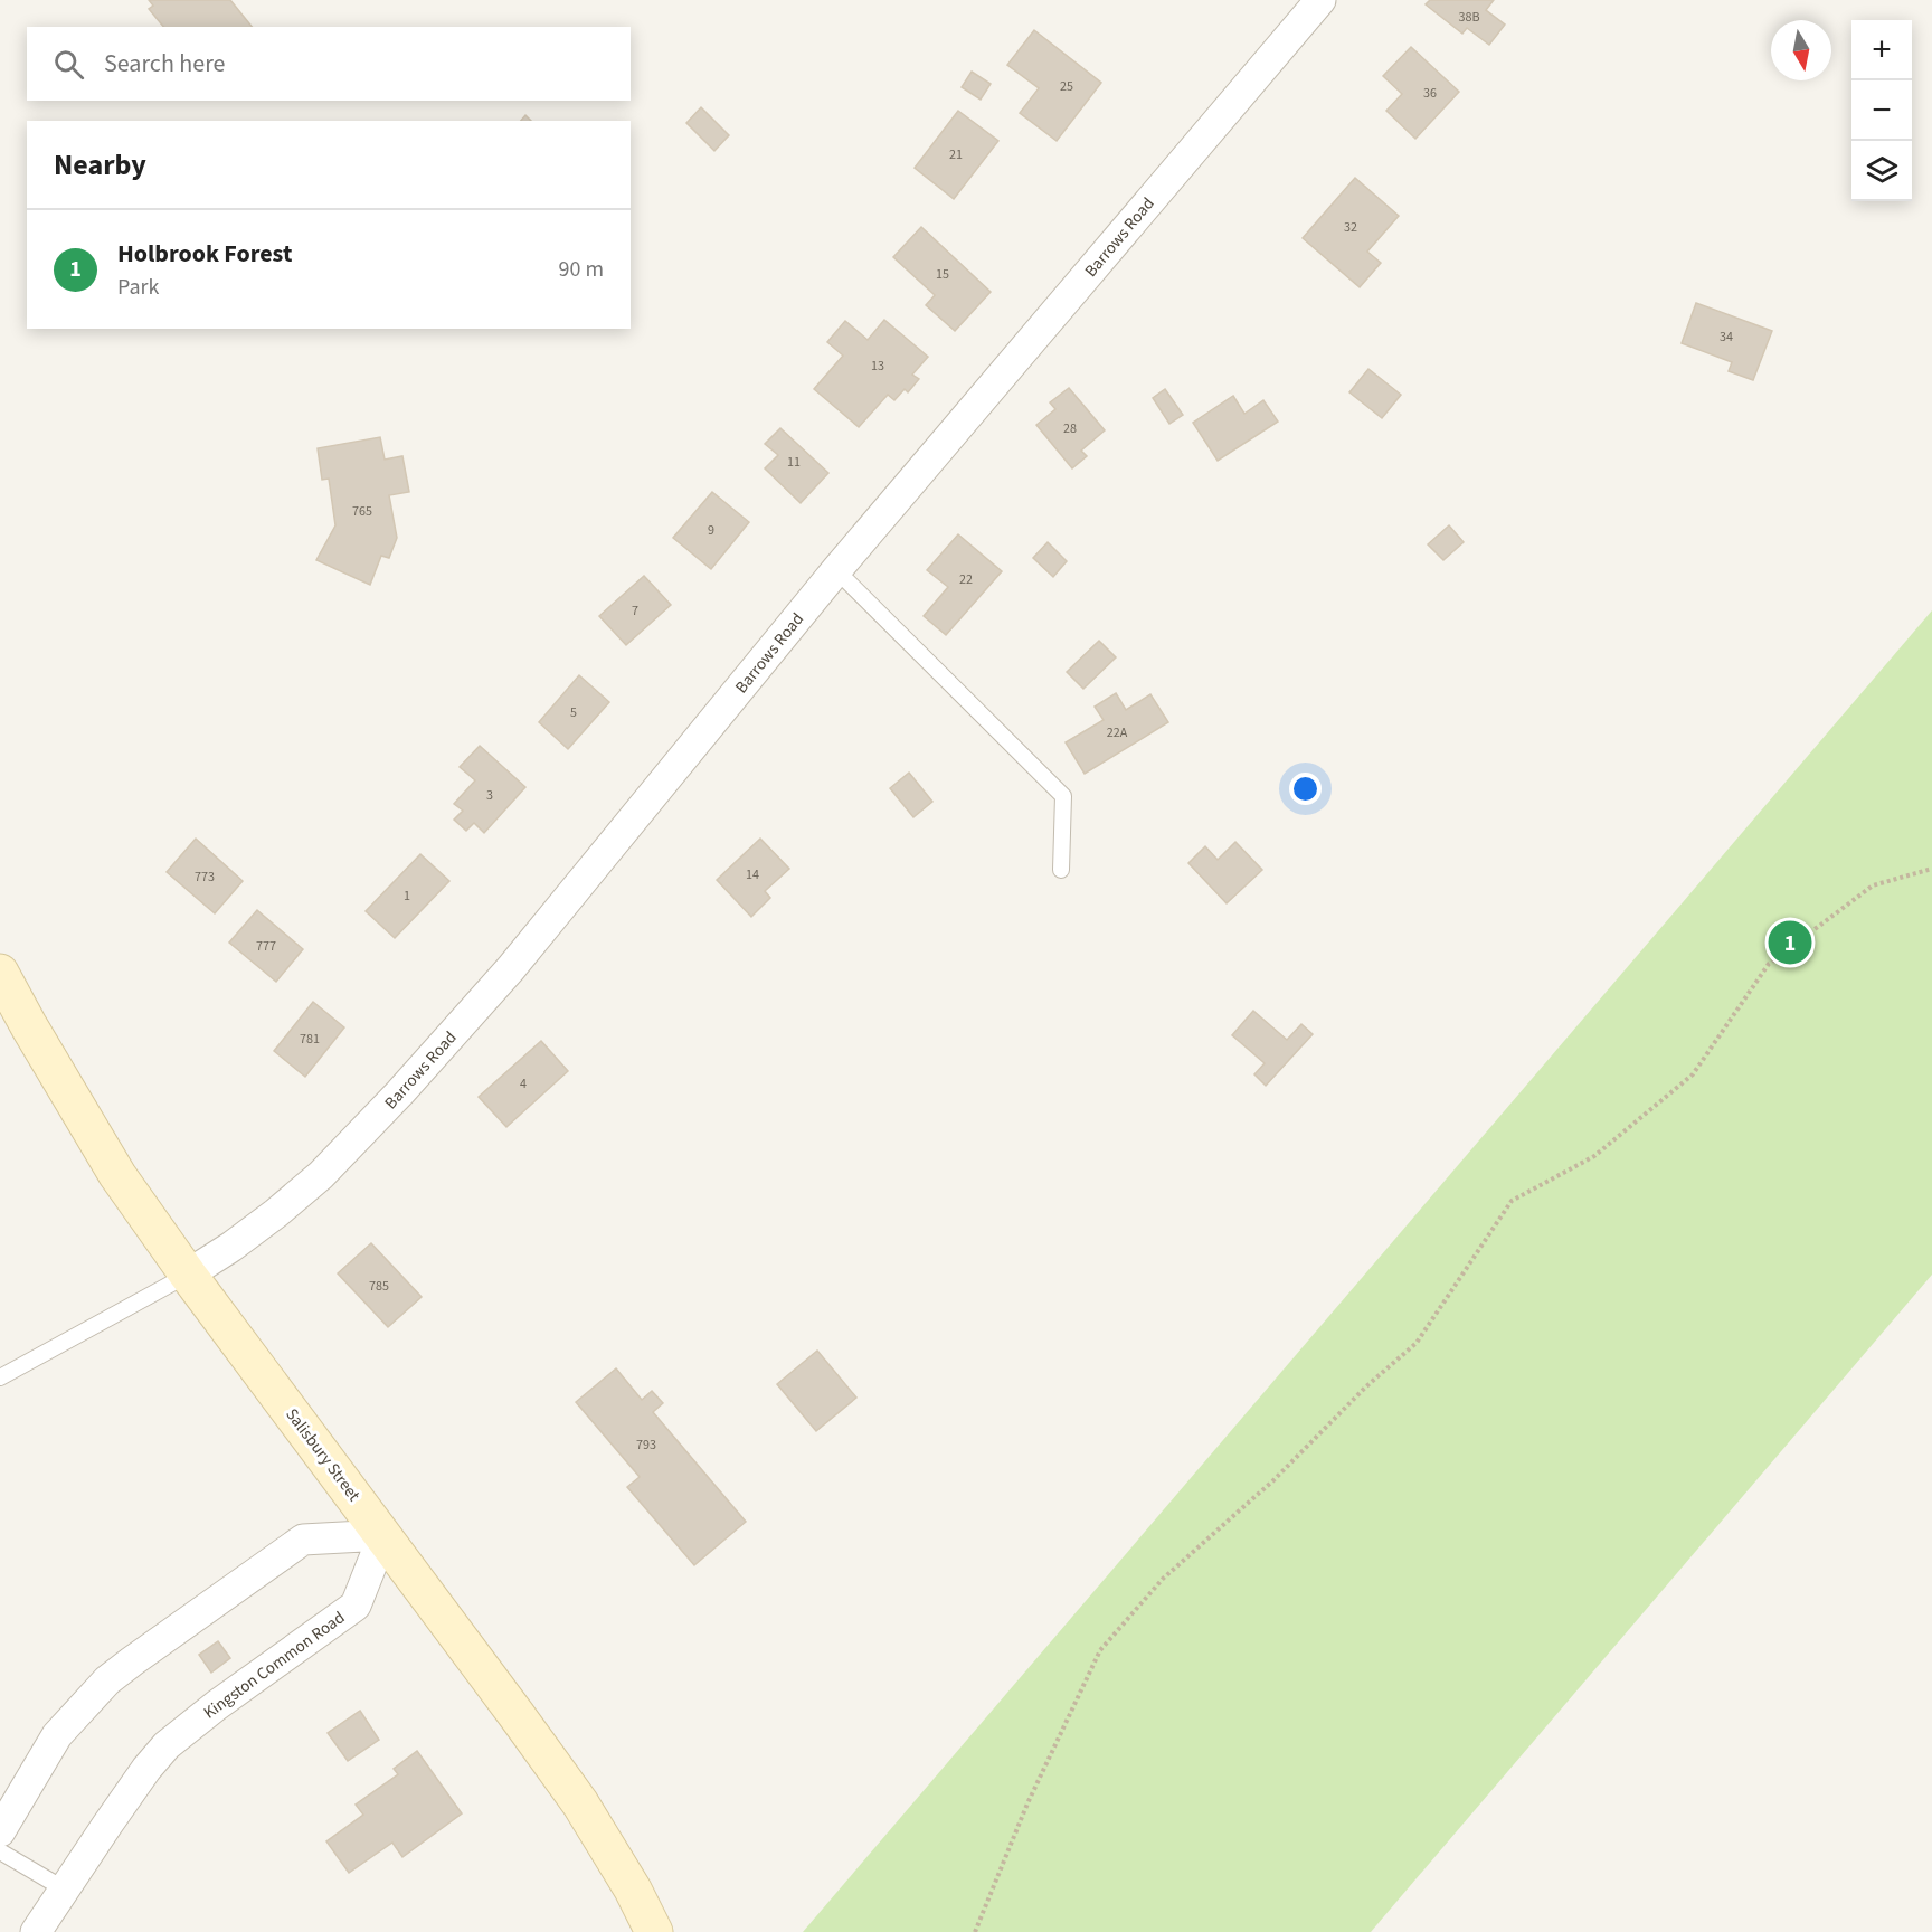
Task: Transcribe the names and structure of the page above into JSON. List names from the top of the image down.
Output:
{
  "streets": {
    "main road": ["Salisbury Street"],
    "street": ["Barrows Road", "Kingston Common Road"]
  },
  "crossings": [
    ["Barrows Road", "Salisbury Street"],
    ["Salisbury Street", "Kingston Common Road"]
  ],
  "house_numbers": [
    "38B",
    "25",
    "36",
    "21",
    "32",
    "15",
    "34",
    "13",
    "28",
    "11",
    "765",
    "9",
    "22",
    "7",
    "5",
    "22A",
    "3",
    "14",
    "773",
    "1",
    "777",
    "781",
    "4",
    "785",
    "793"
  ],
  "north": "bottom",
  "page": {
    "map_buttons": ["+", "−"],
    "search": "Search here",
    "heading": "Nearby",
    "list": [
      {
        "mark": "1",
        "name": "Holbrook Forest",
        "note": "Park",
        "value": "90 m"
      }
    ],
    "pins": "1"
  }
}
